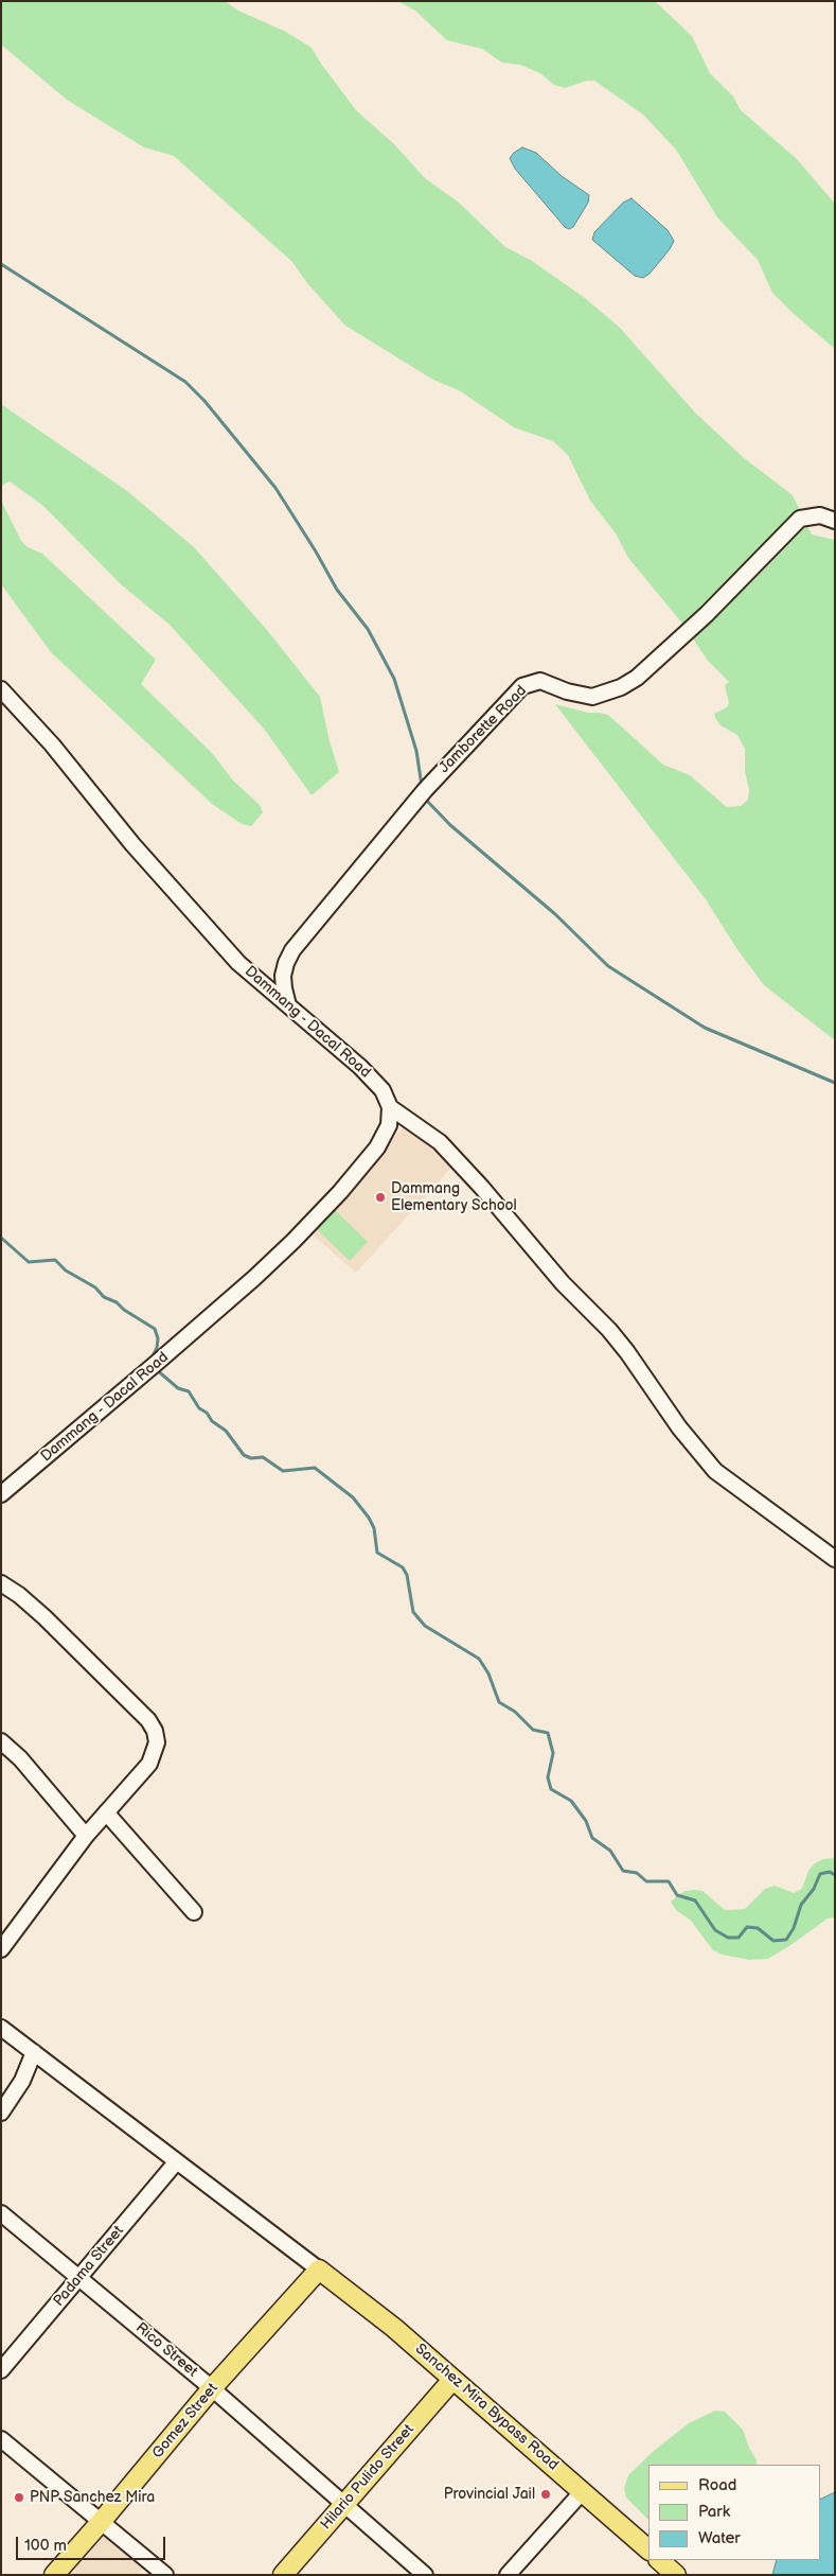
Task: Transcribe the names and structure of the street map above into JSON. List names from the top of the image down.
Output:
{
  "streets": {
    "main road": ["Sanchez Mira Bypass Road", "Gomez Street", "Hilario Pulido Street"],
    "street": [
      "Jamborette Road",
      "Dammang - Dacal Road",
      "Padama Street",
      "Rico Street"
    ]
  },
  "crossings": [
    ["Jamborette Road", "Dammang - Dacal Road"],
    ["Padama Street", "Rico Street"],
    ["Rico Street", "Gomez Street"],
    ["Rico Street", "Hilario Pulido Street"],
    ["Sanchez Mira Bypass Road", "Gomez Street"],
    ["Sanchez Mira Bypass Road", "Hilario Pulido Street"]
  ],
  "places": ["Dammang Elementary School", "Provincial Jail", "PNP Sanchez Mira"],
  "legend": ["Road", "Park", "Water"],
  "scale_bar": "100 m"
}
